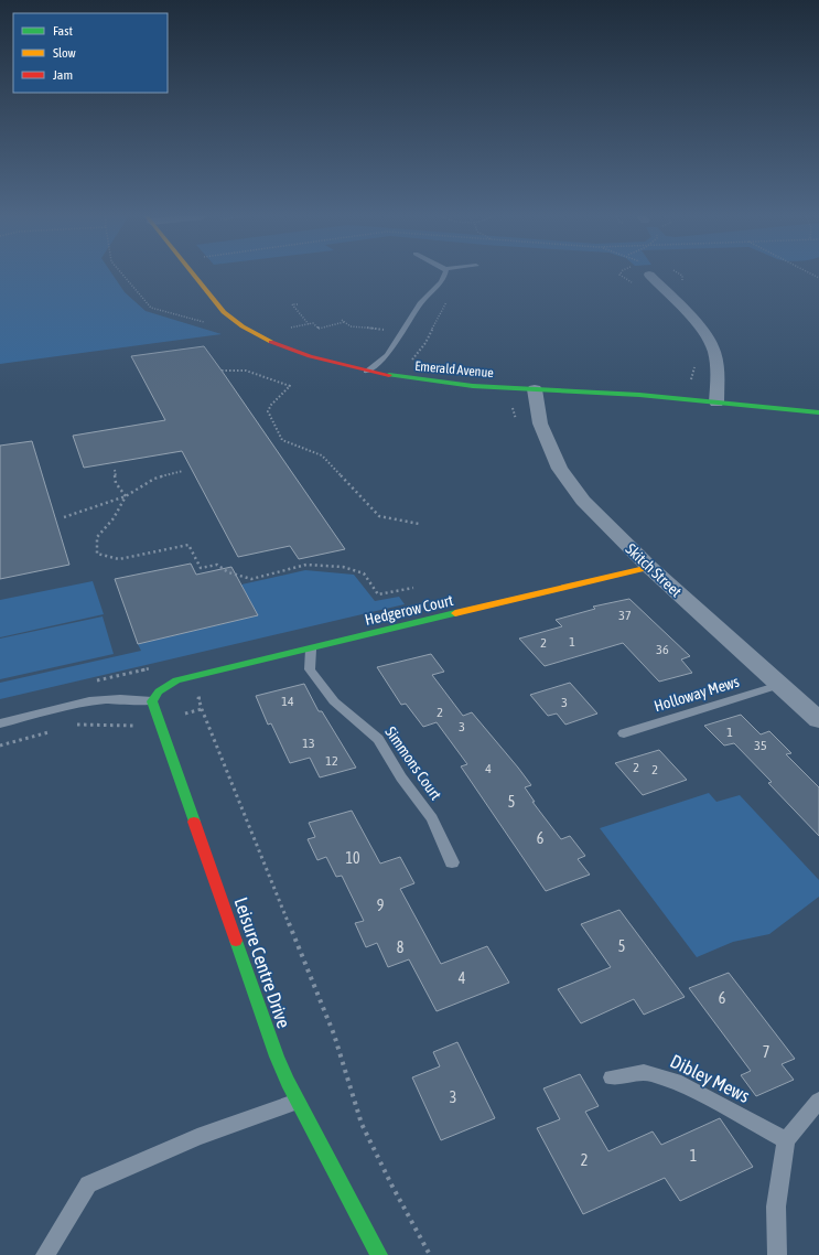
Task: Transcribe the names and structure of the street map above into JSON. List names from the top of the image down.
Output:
{
  "streets": {
    "street": [
      "Emerald Avenue",
      "Skitch Street",
      "Hedgerow Court",
      "Leisure Centre Drive"
    ],
    "lane": ["Holloway Mews", "Simmons Court", "Dibley Mews"]
  },
  "crossings": [
    ["Emerald Avenue", "Skitch Street"],
    ["Skitch Street", "Hedgerow Court"],
    ["Skitch Street", "Holloway Mews"],
    ["Hedgerow Court", "Simmons Court"],
    ["Hedgerow Court", "Leisure Centre Drive"]
  ],
  "house_numbers": [
    "37",
    "1",
    "2",
    "36",
    "14",
    "3",
    "2",
    "3",
    "1",
    "13",
    "35",
    "12",
    "2",
    "4",
    "2",
    "5",
    "6",
    "10",
    "9",
    "5",
    "8",
    "4",
    "6",
    "7",
    "3",
    "1",
    "2"
  ],
  "legend": ["Fast", "Slow", "Jam"]
}
